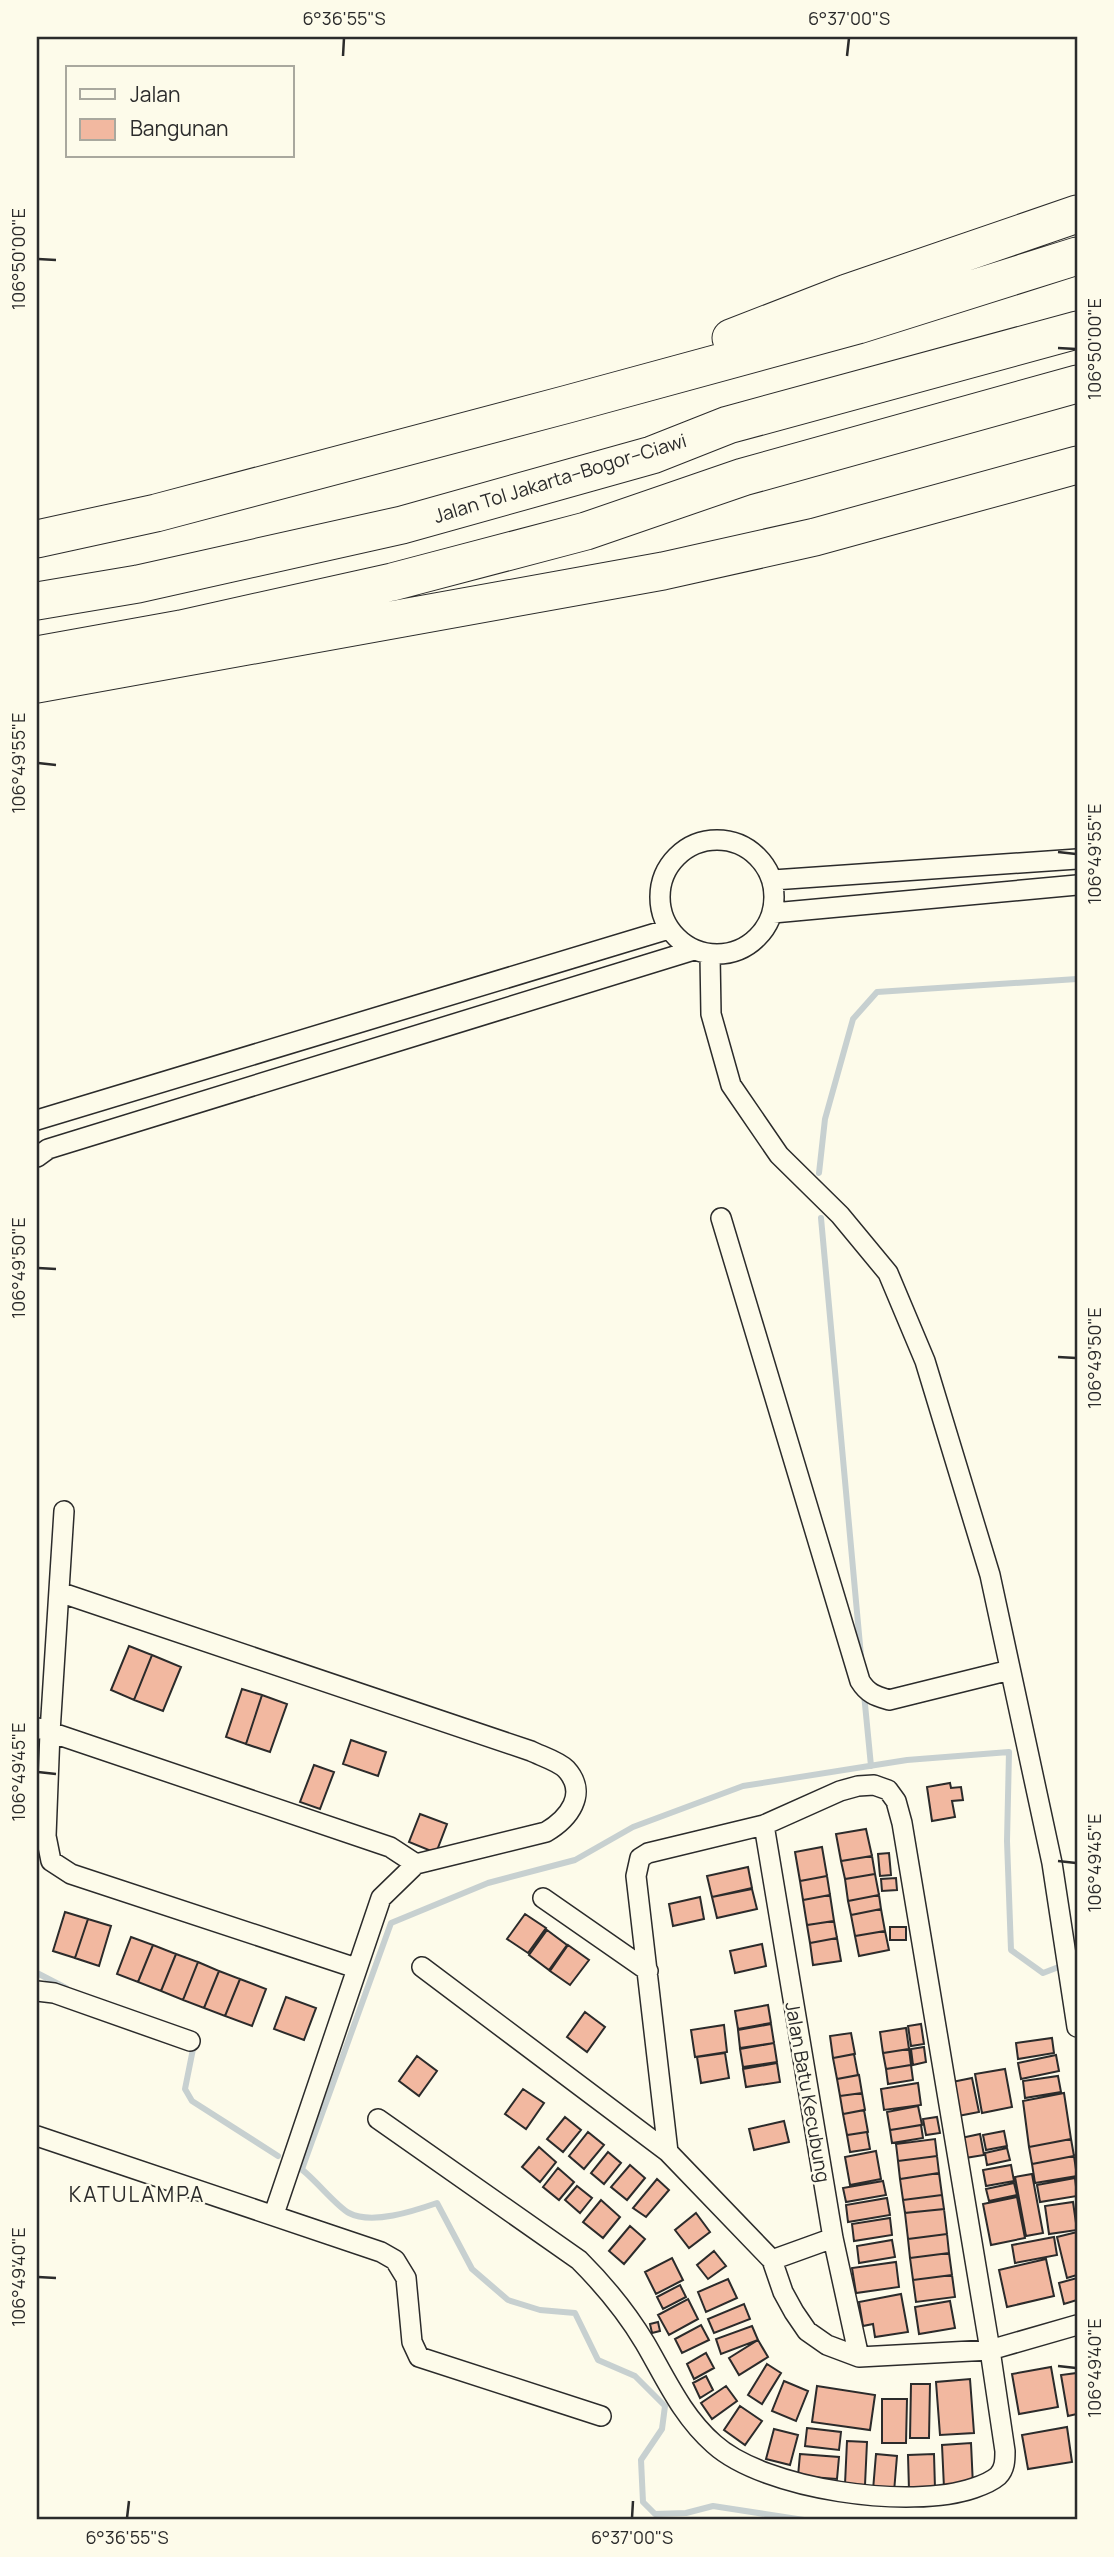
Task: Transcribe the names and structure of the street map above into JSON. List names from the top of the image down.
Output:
{
  "streets": {
    "highway": ["Jalan Tol Jakarta–Bogor–Ciawi"],
    "street": ["Jalan Batu Kecubung"]
  },
  "districts": ["KATULAMPA"],
  "legend": ["Jalan", "Bangunan"],
  "coordinates": [
    "6°36'55\"S",
    "6°37'00\"S",
    "106°50'00\"E",
    "106°49'55\"E",
    "106°49'50\"E",
    "106°49'45\"E",
    "106°49'40\"E"
  ]
}
